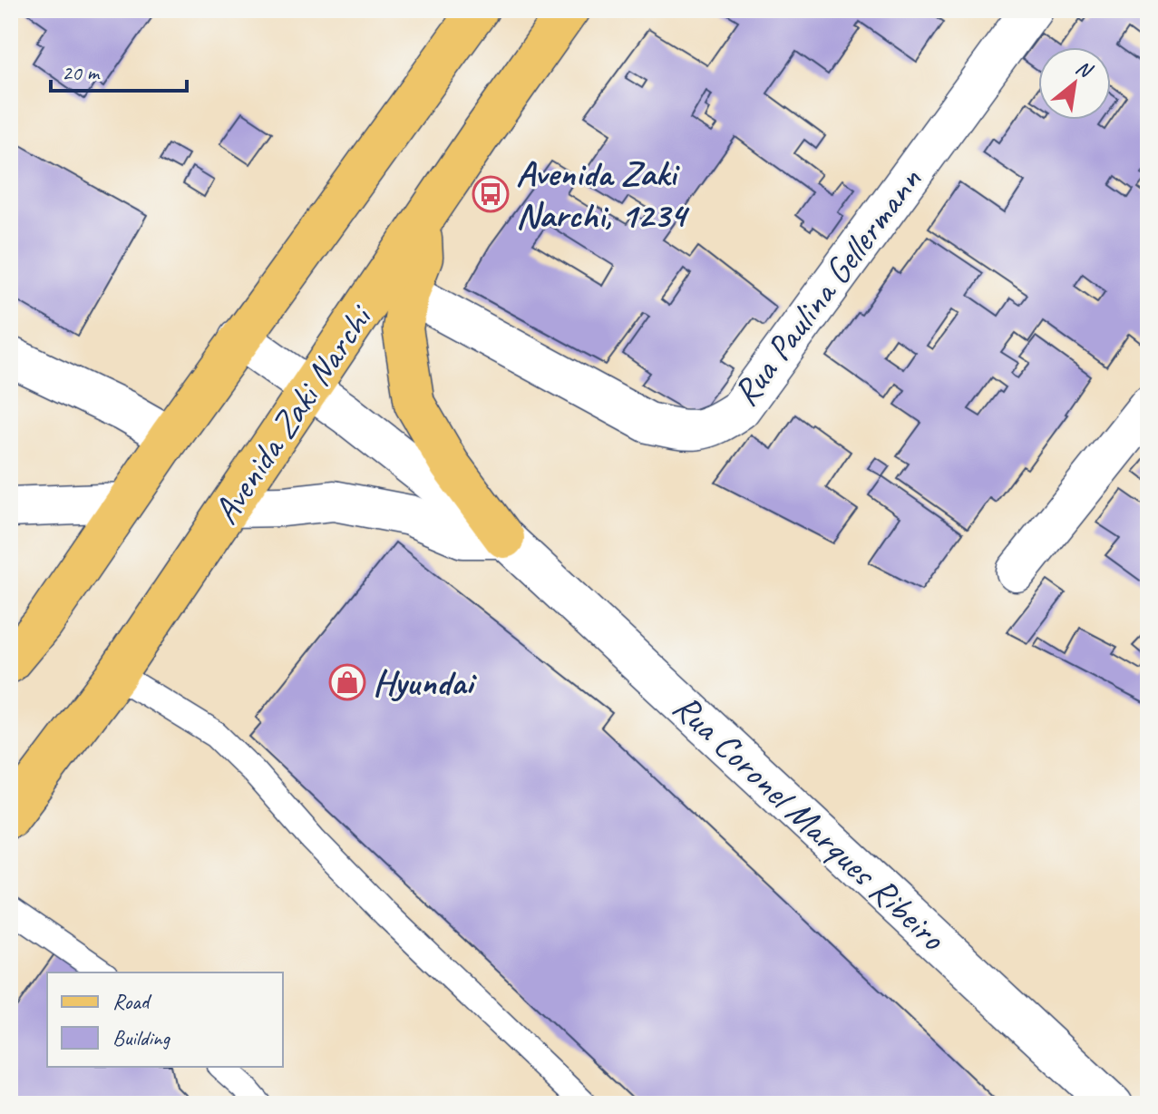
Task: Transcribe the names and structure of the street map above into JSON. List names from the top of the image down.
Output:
{
  "streets": {
    "main road": ["Avenida Zaki Narchi"],
    "street": ["Rua Paulina Gellermann", "Rua Coronel Marques Ribeiro"]
  },
  "crossings": [
    ["Avenida Zaki Narchi", "Rua Coronel Marques Ribeiro"]
  ],
  "places": {
    "bus stop": ["Avenida Zaki Narchi, 1234"],
    "shop": ["Hyundai"]
  },
  "legend": ["Road", "Building"],
  "scale_bar": "20 m",
  "north": "top right"
}
